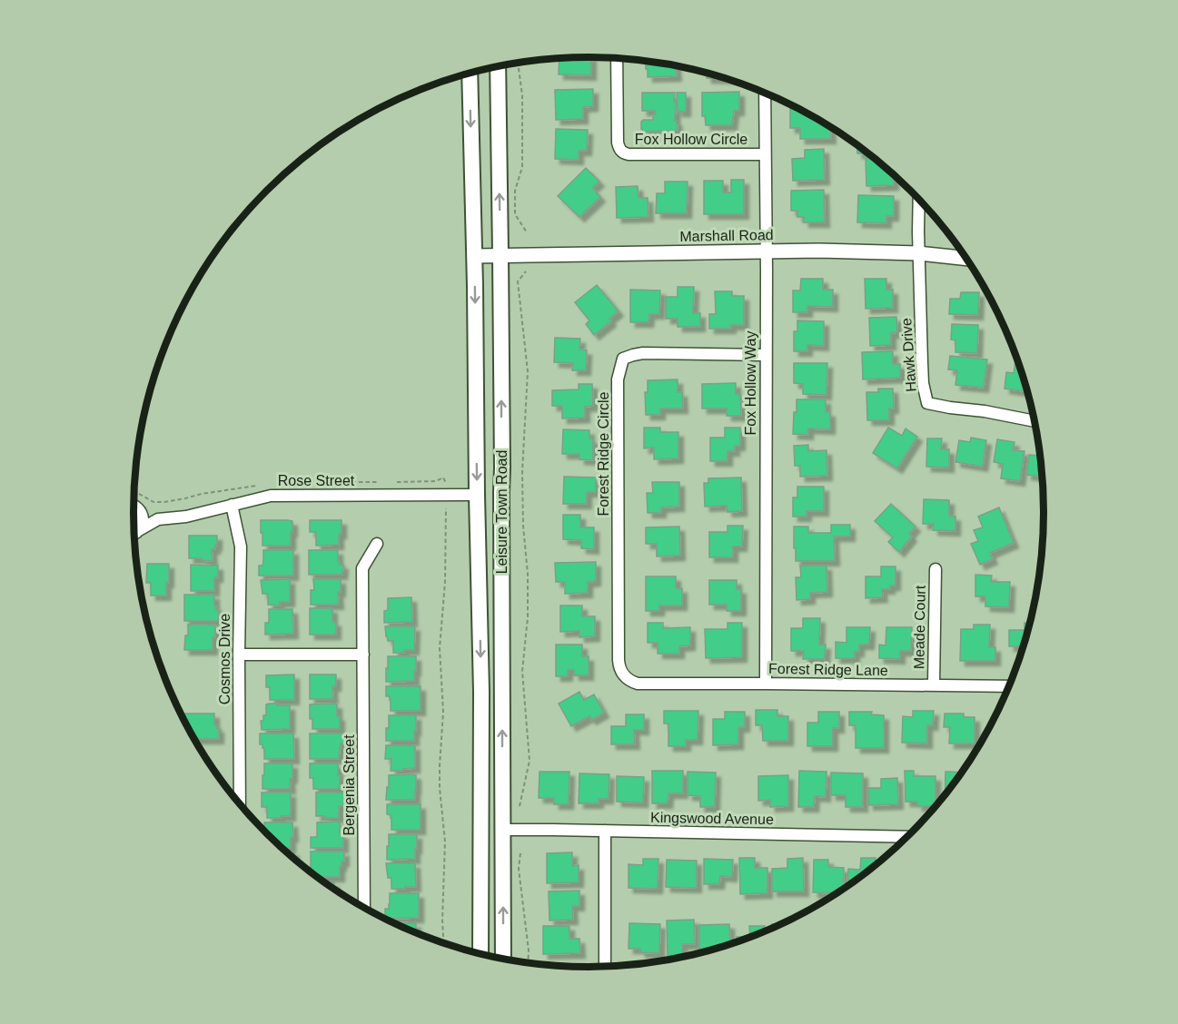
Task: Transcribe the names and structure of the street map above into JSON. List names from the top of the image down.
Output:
{
  "streets": {
    "main road": ["Leisure Town Road"],
    "street": [
      "Fox Hollow Circle",
      "Marshall Road",
      "Hawk Drive",
      "Fox Hollow Way",
      "Forest Ridge Circle",
      "Rose Street",
      "Meade Court",
      "Cosmos Drive",
      "Forest Ridge Lane",
      "Bergenia Street",
      "Kingswood Avenue"
    ]
  },
  "crossings": [
    ["Fox Hollow Circle", "Fox Hollow Way"],
    ["Marshall Road", "Hawk Drive"],
    ["Marshall Road", "Fox Hollow Way"],
    ["Marshall Road", "Leisure Town Road"],
    ["Fox Hollow Way", "Forest Ridge Circle"],
    ["Fox Hollow Way", "Forest Ridge Lane"],
    ["Forest Ridge Circle", "Forest Ridge Lane"],
    ["Rose Street", "Leisure Town Road"],
    ["Rose Street", "Cosmos Drive"],
    ["Leisure Town Road", "Kingswood Avenue"],
    ["Meade Court", "Forest Ridge Lane"]
  ]
}
